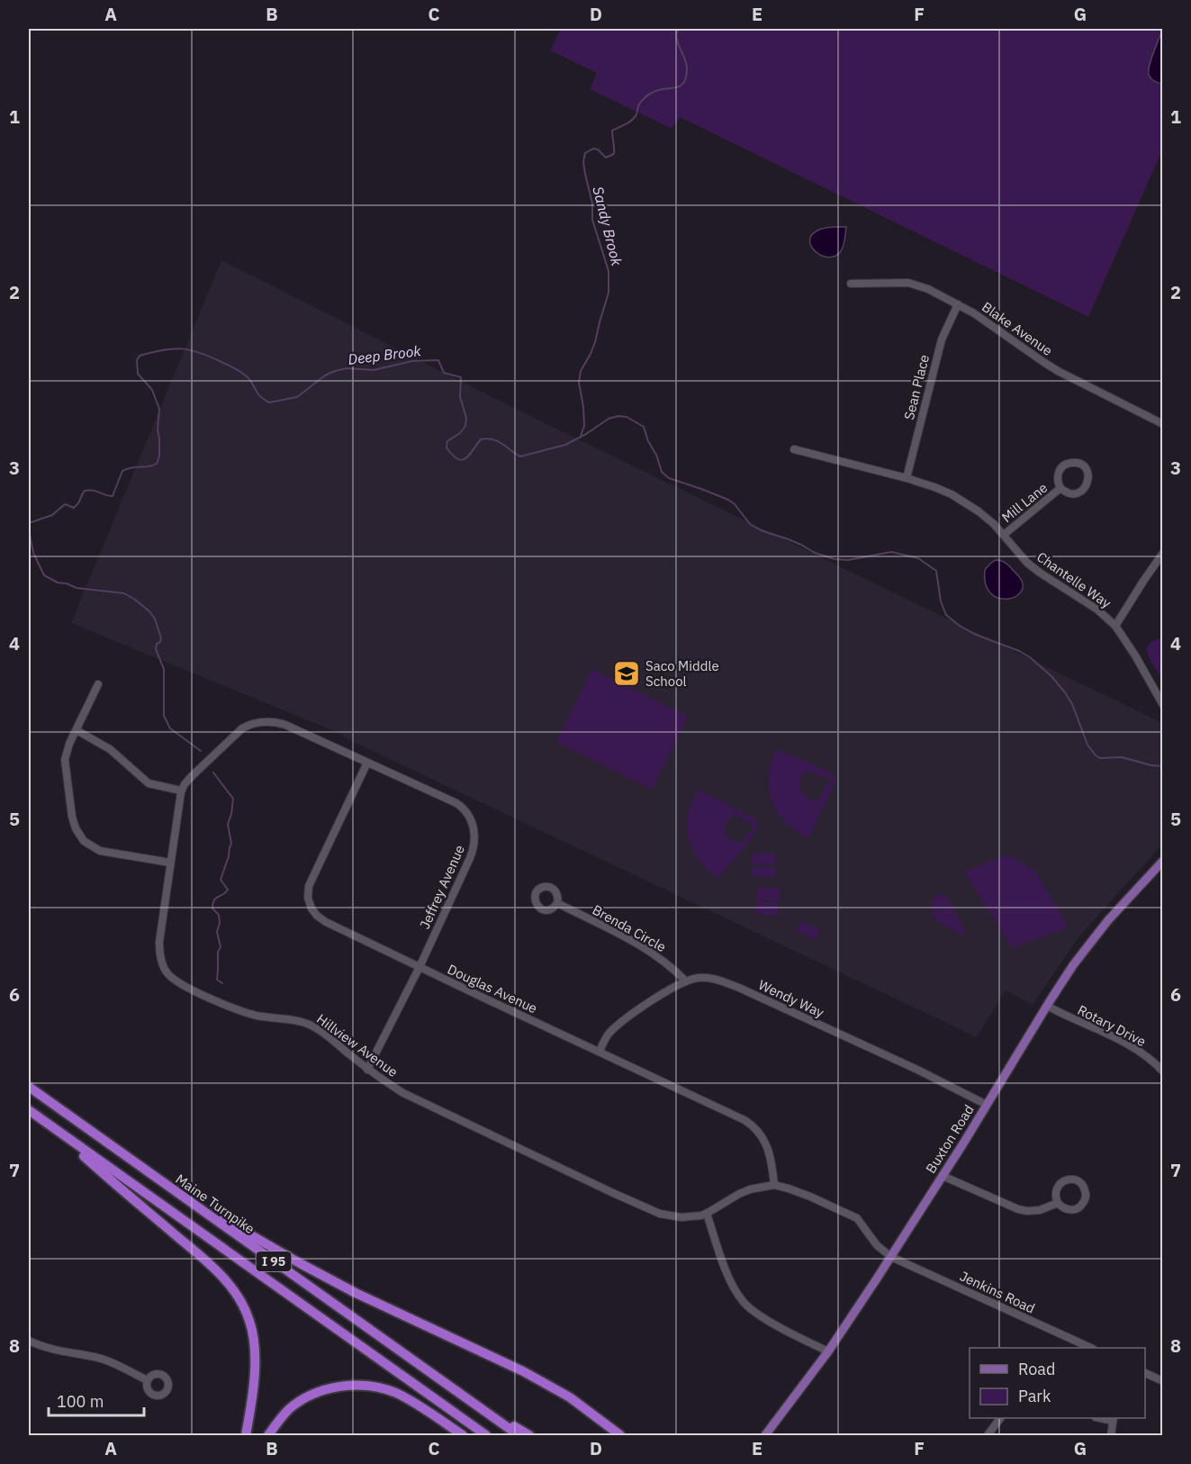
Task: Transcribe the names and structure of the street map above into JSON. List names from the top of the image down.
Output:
{
  "streets": {
    "highway": ["Maine Turnpike", "I 95"],
    "main road": ["Buxton Road"],
    "street": [
      "Blake Avenue",
      "Sean Place",
      "Mill Lane",
      "Chantelle Way",
      "Jeffrey Avenue",
      "Brenda Circle",
      "Douglas Avenue",
      "Wendy Way",
      "Rotary Drive",
      "Hillview Avenue",
      "Jenkins Road"
    ]
  },
  "crossings": [
    ["Blake Avenue", "Sean Place"],
    ["Sean Place", "Chantelle Way"],
    ["Mill Lane", "Chantelle Way"],
    ["Jeffrey Avenue", "Douglas Avenue"],
    ["Jeffrey Avenue", "Hillview Avenue"],
    ["Brenda Circle", "Wendy Way"],
    ["Douglas Avenue", "Wendy Way"],
    ["Douglas Avenue", "Hillview Avenue"],
    ["Wendy Way", "Buxton Road"],
    ["Rotary Drive", "Buxton Road"],
    ["Hillview Avenue", "Buxton Road"],
    ["Hillview Avenue", "Jenkins Road"],
    ["Buxton Road", "Jenkins Road"]
  ],
  "water": ["Sandy Brook", "Deep Brook"],
  "places": {
    "school or university": ["Saco Middle School"]
  },
  "legend": ["Road", "Park"],
  "scale_bar": "100 m",
  "grid": {
    "columns": [
      "A",
      "B",
      "C",
      "D",
      "E",
      "F",
      "G"
    ],
    "rows": [
      "1",
      "2",
      "3",
      "4",
      "5",
      "6",
      "7",
      "8"
    ]
  }
}
